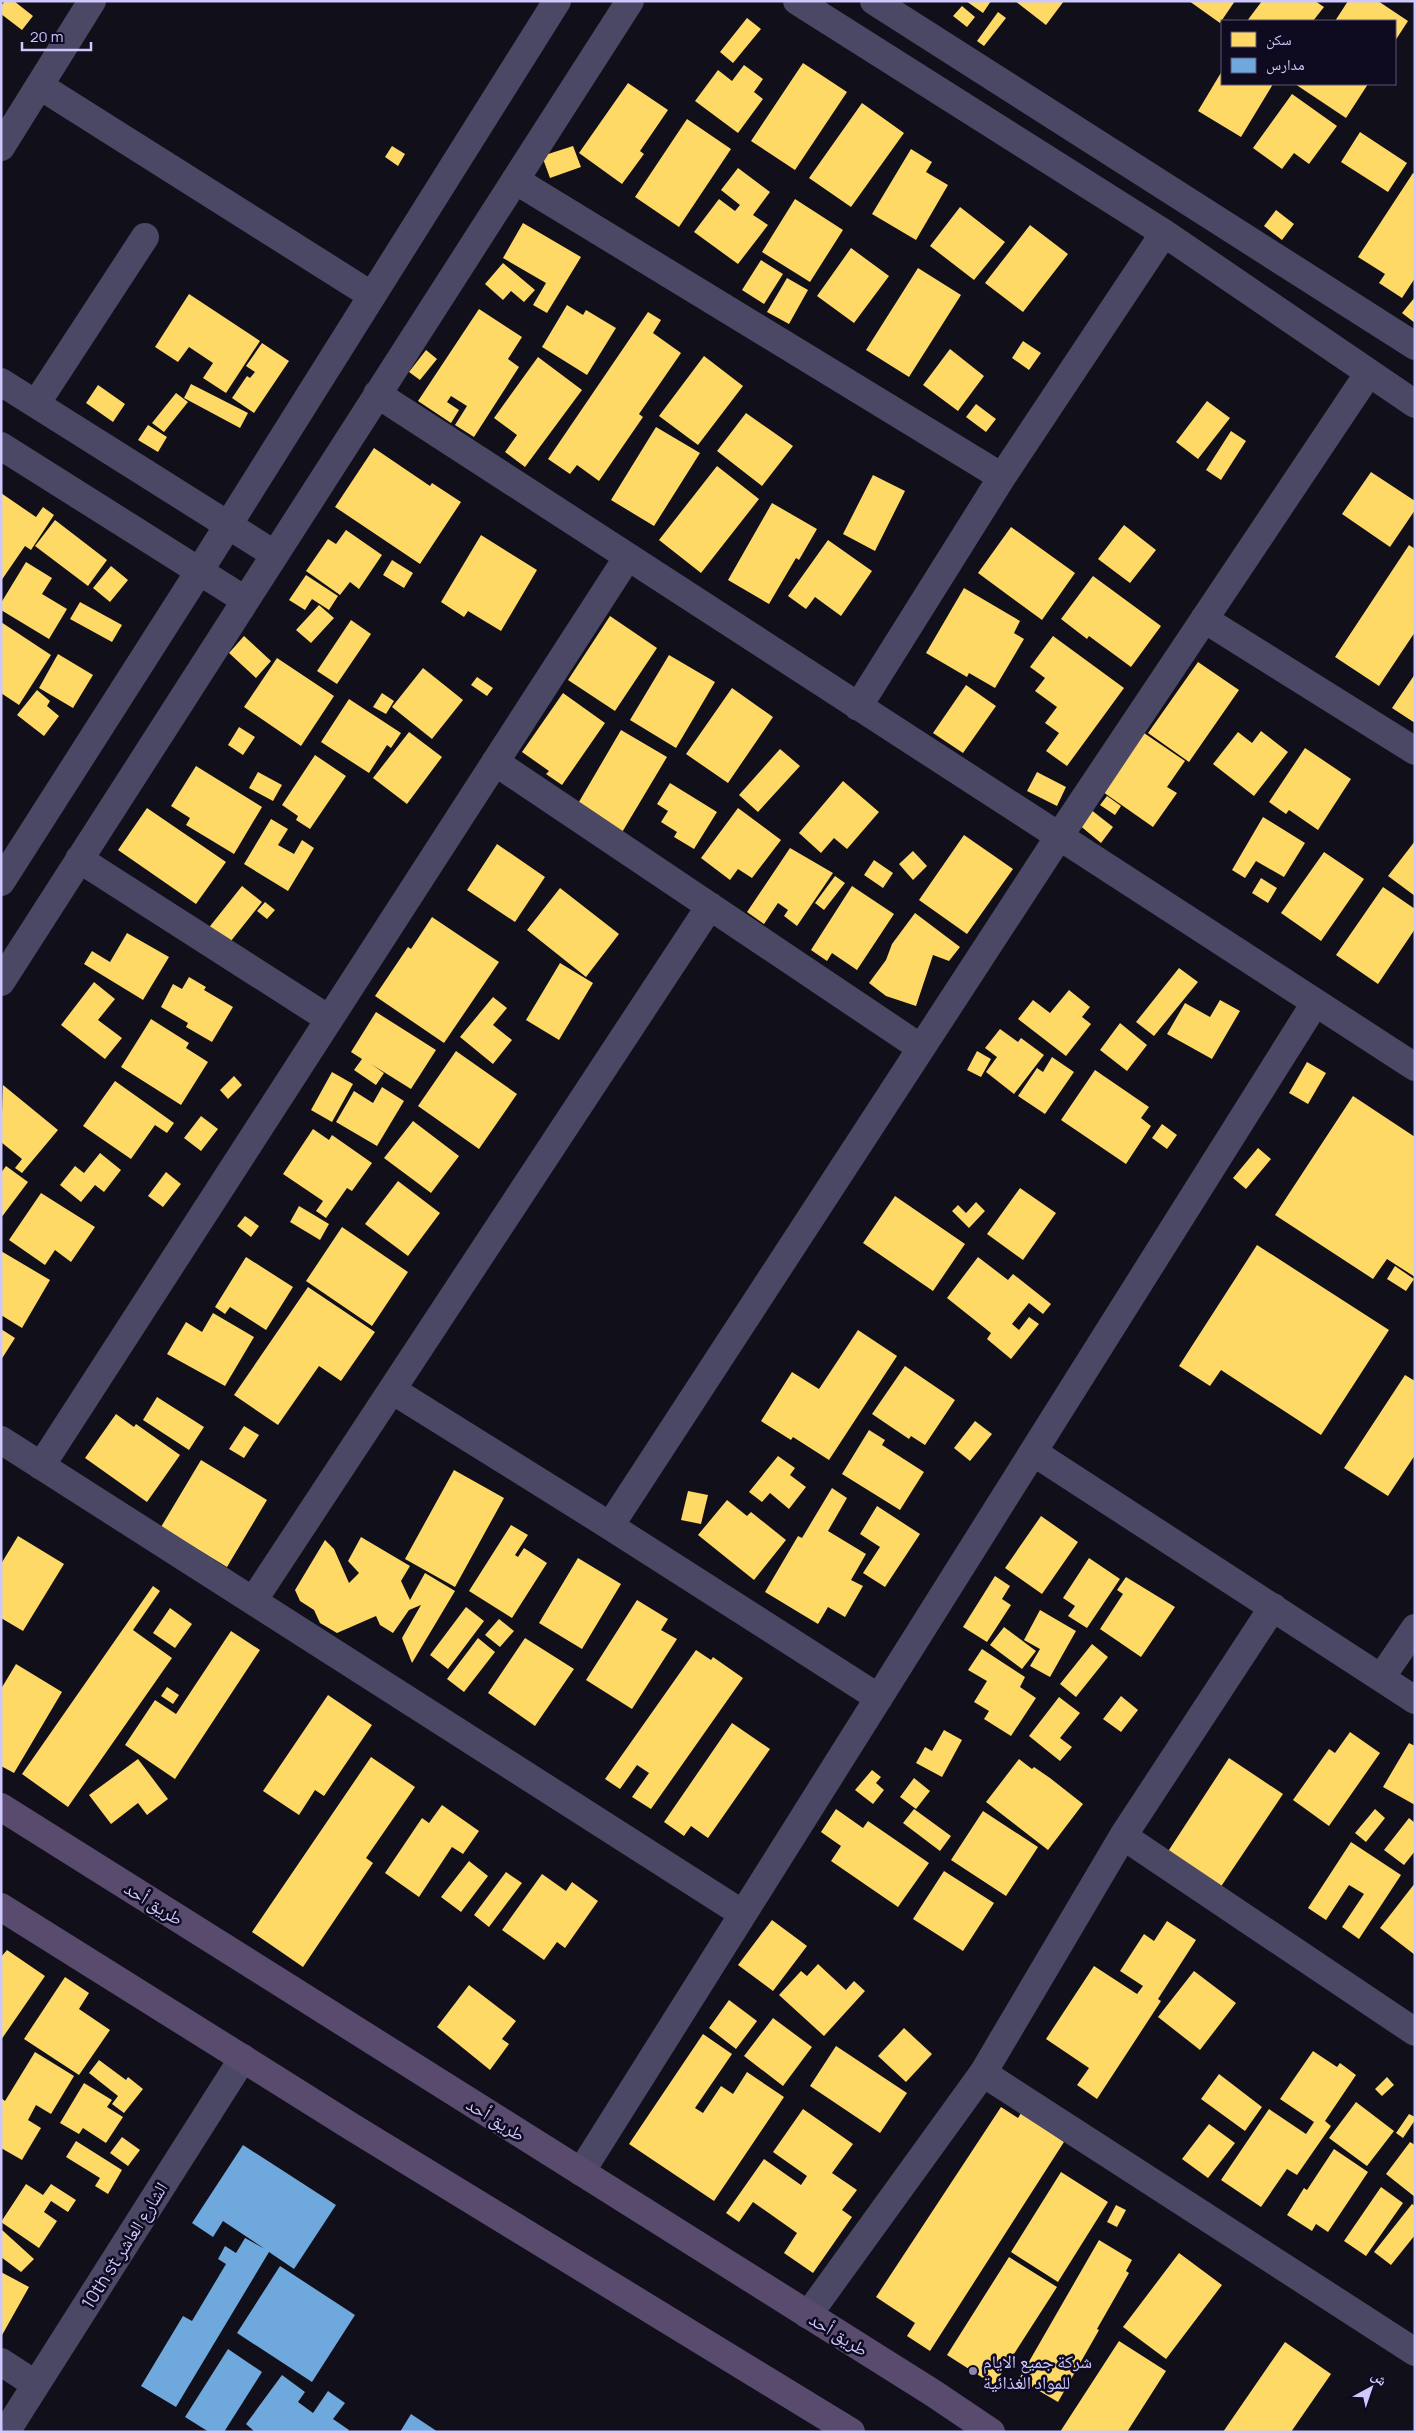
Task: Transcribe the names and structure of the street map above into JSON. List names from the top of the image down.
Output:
{
  "streets": {
    "main road": ["طريق أحد"],
    "street": ["10th st الشارع العاشر"]
  },
  "places": ["شركة جميع الايام للمواد الغذائية"],
  "legend": ["سكن", "مدارس"],
  "scale_bar": "20 m",
  "north": "top right"
}
